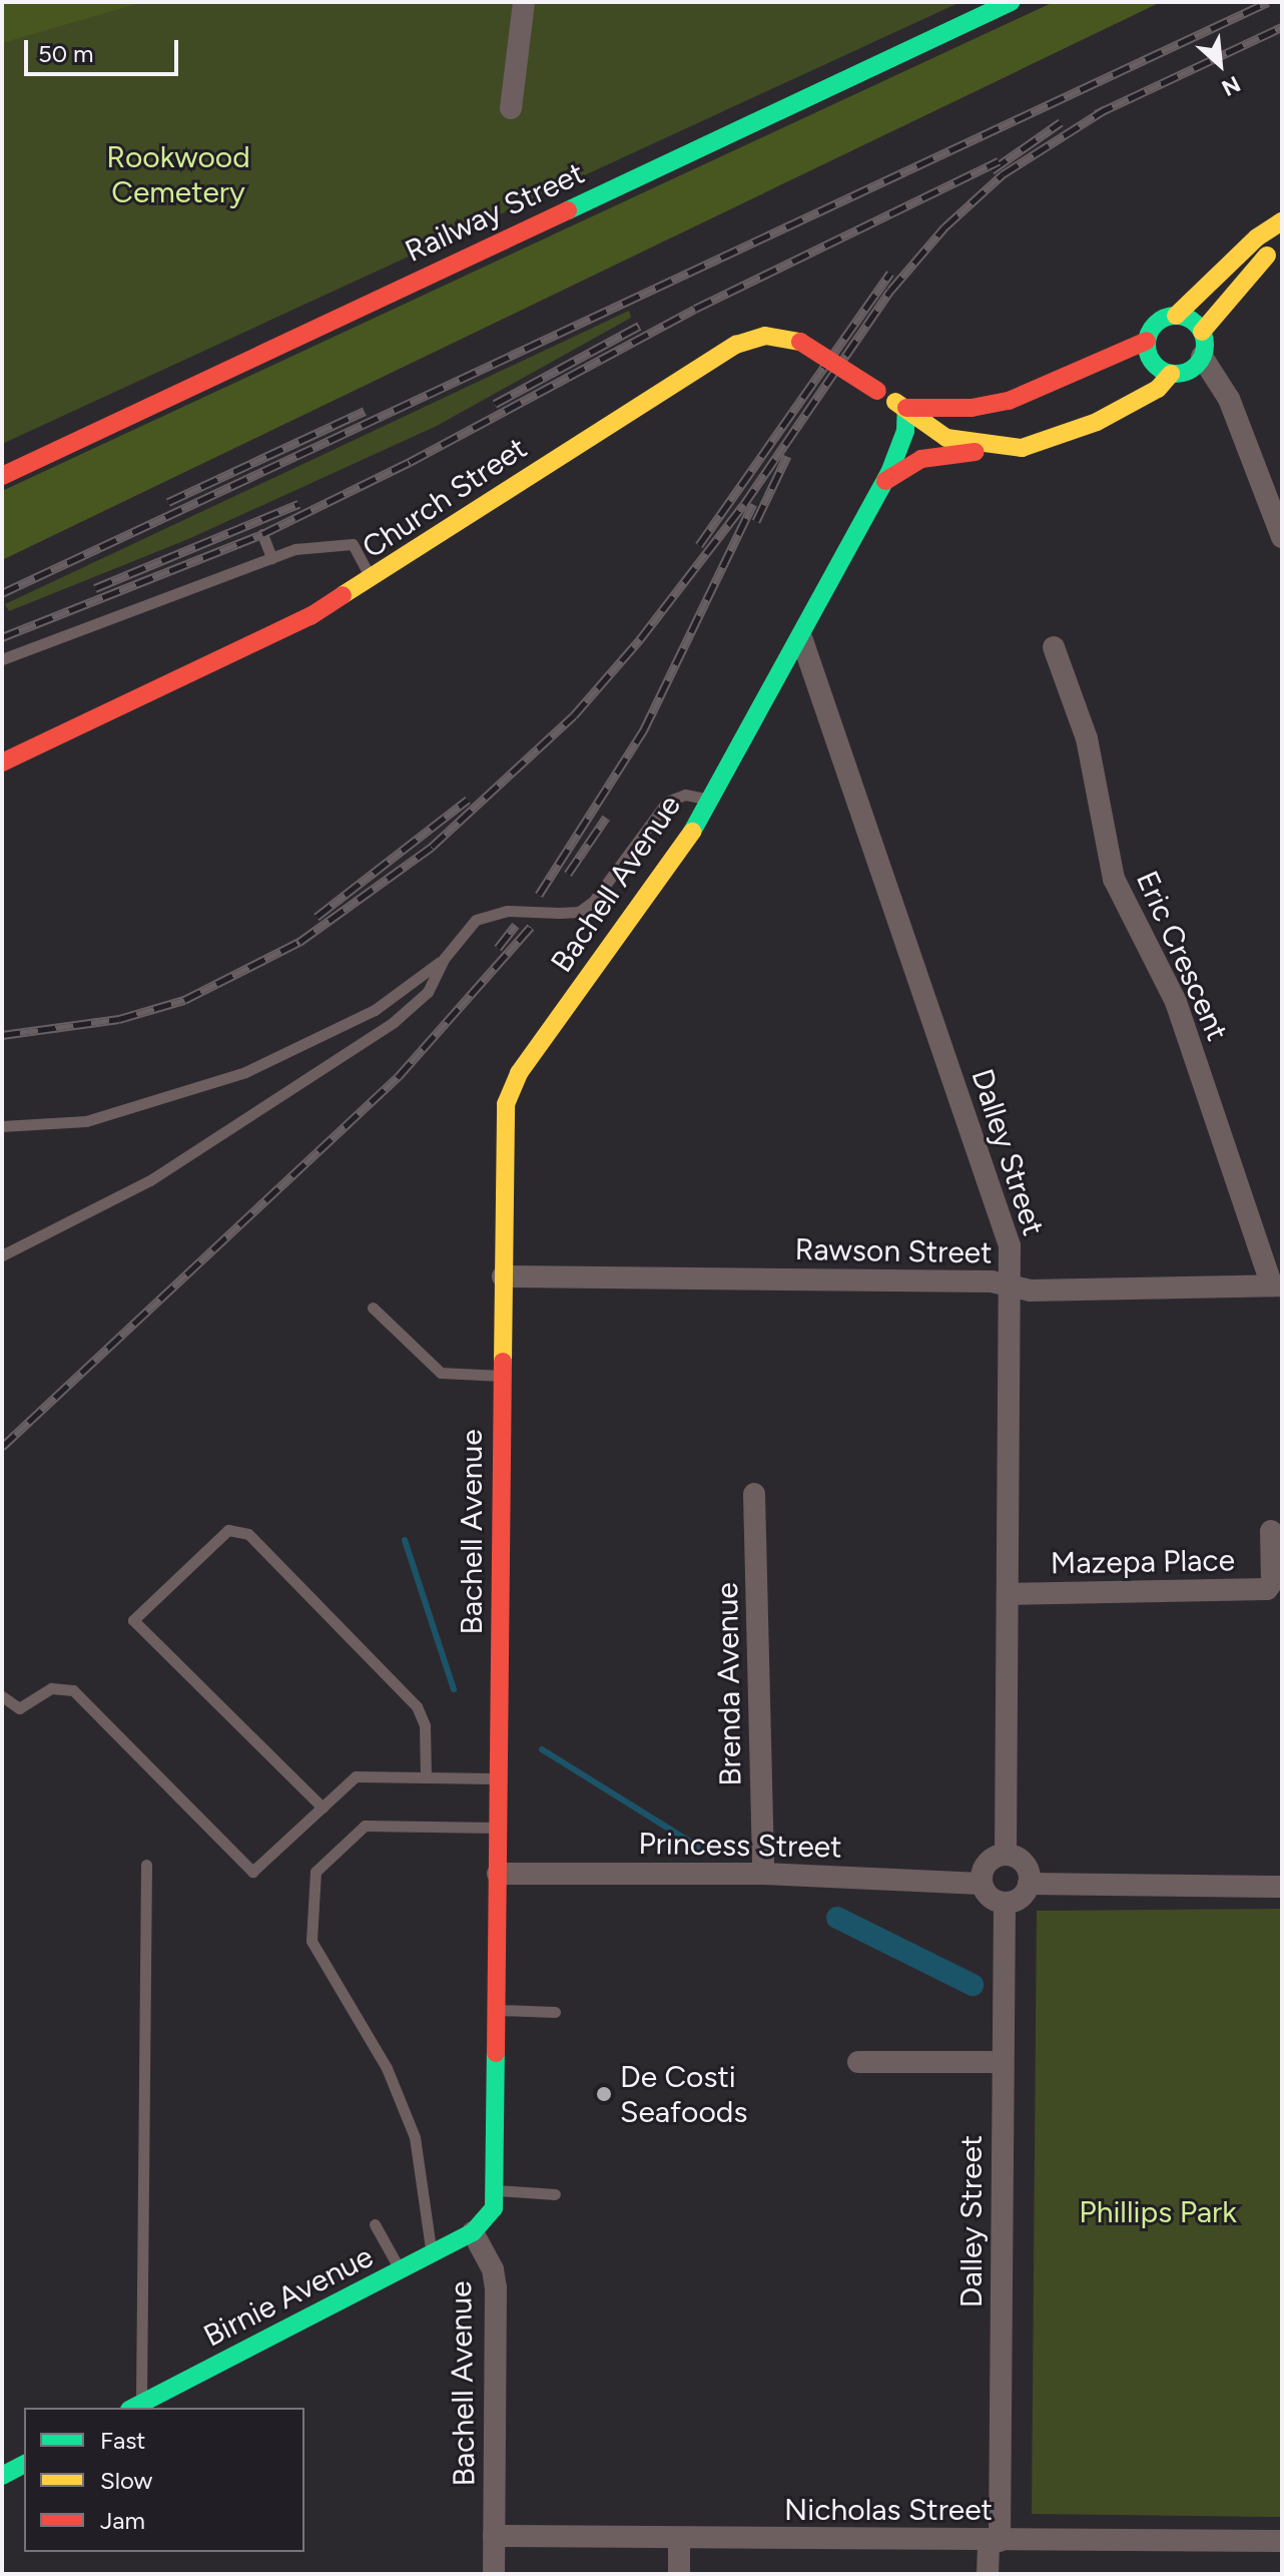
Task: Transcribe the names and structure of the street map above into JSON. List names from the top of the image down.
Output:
{
  "streets": {
    "main road": [
      "Railway Street",
      "Church Street",
      "Bachell Avenue",
      "Birnie Avenue"
    ],
    "street": [
      "Eric Crescent",
      "Dalley Street",
      "Rawson Street",
      "Mazepa Place",
      "Brenda Avenue",
      "Princess Street",
      "Nicholas Street"
    ]
  },
  "crossings": [
    ["Church Street", "Bachell Avenue"],
    ["Bachell Avenue", "Dalley Street"],
    ["Bachell Avenue", "Rawson Street"],
    ["Bachell Avenue", "Princess Street"],
    ["Bachell Avenue", "Birnie Avenue"],
    ["Bachell Avenue", "Nicholas Street"],
    ["Eric Crescent", "Rawson Street"],
    ["Dalley Street", "Rawson Street"],
    ["Dalley Street", "Mazepa Place"],
    ["Dalley Street", "Princess Street"],
    ["Dalley Street", "Nicholas Street"],
    ["Brenda Avenue", "Princess Street"]
  ],
  "parks": ["Rookwood Cemetery", "Phillips Park"],
  "places": ["De Costi Seafoods"],
  "legend": ["Fast", "Slow", "Jam"],
  "scale_bar": "50 m",
  "north": "bottom right"
}
